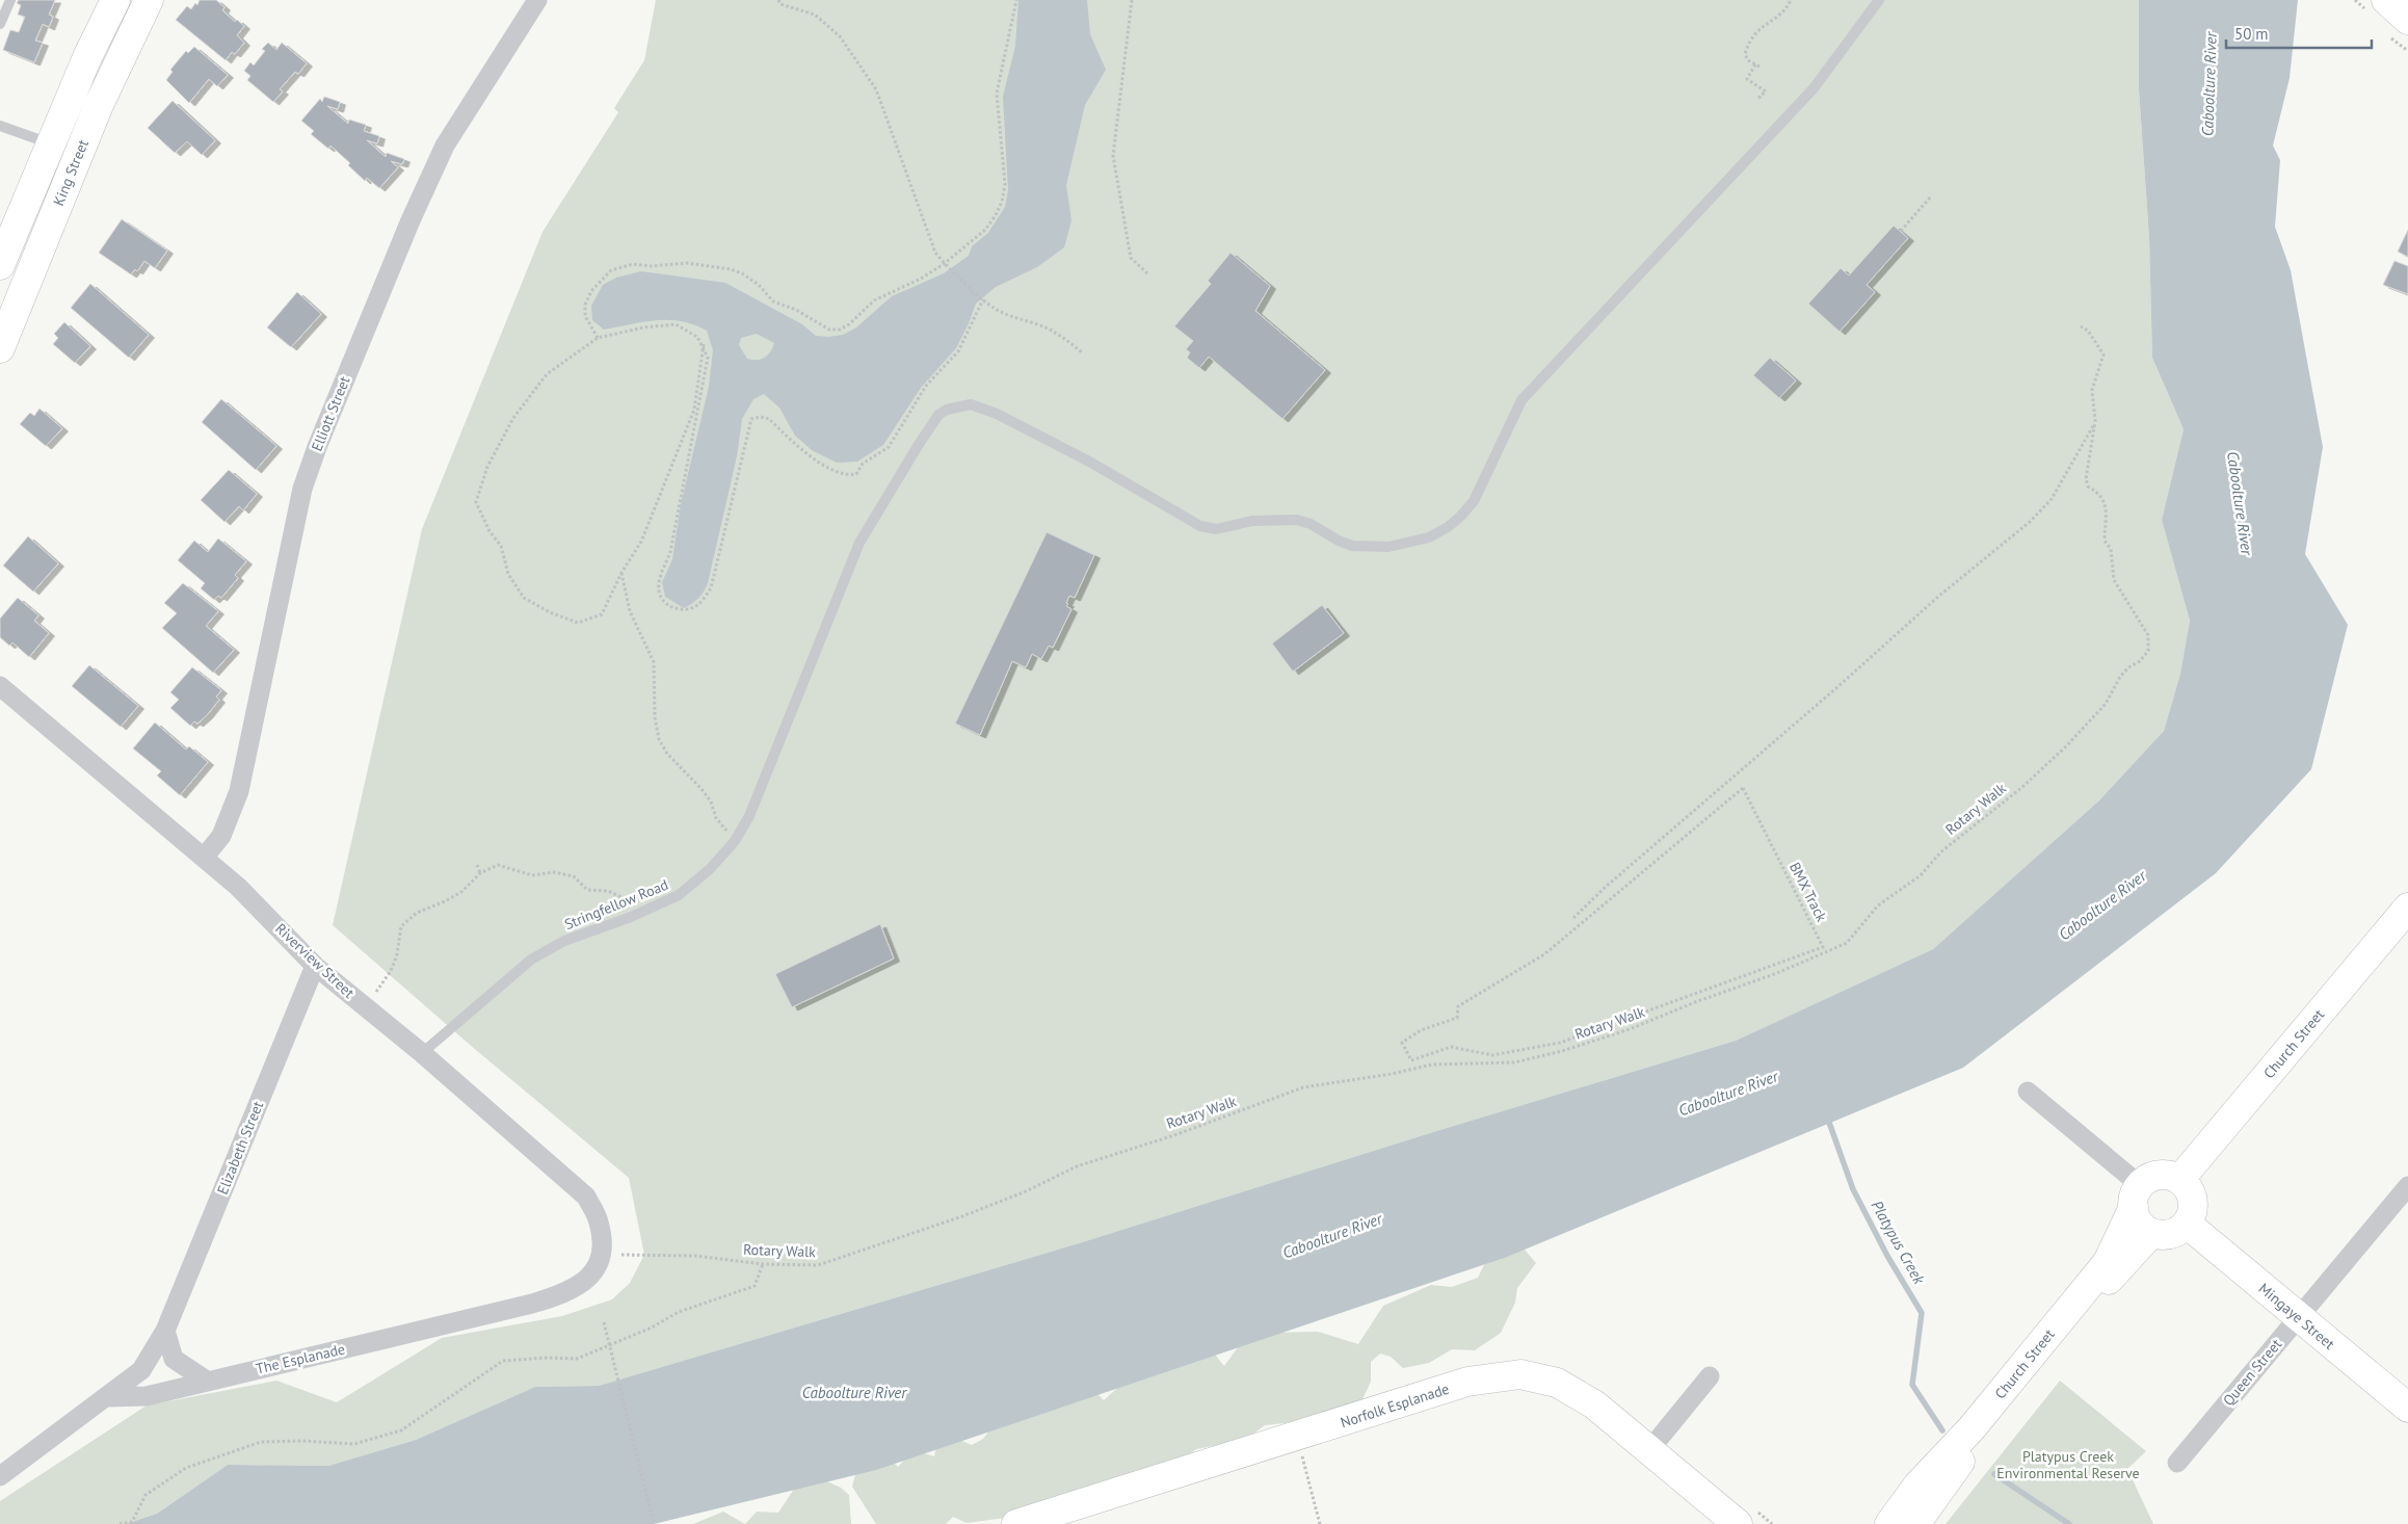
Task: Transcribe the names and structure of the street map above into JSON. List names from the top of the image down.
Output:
{
  "streets": {
    "street": [
      "King Street",
      "Elliott Street",
      "Riverview Street",
      "Church Street",
      "Elizabeth Street",
      "Mingaye Street",
      "The Esplanade",
      "Queen Street",
      "Norfolk Esplanade"
    ],
    "lane": ["Stringfellow Road"],
    "path": ["Rotary Walk", "BMX Track"]
  },
  "crossings": [
    ["Elliott Street", "Riverview Street"],
    ["Stringfellow Road", "Riverview Street"],
    ["Riverview Street", "Elizabeth Street"],
    ["Riverview Street", "The Esplanade"],
    ["Church Street", "Mingaye Street"],
    ["Elizabeth Street", "The Esplanade"],
    ["Mingaye Street", "Queen Street"]
  ],
  "water": ["Caboolture River", "Platypus Creek"],
  "parks": ["Platypus Creek Environmental Reserve"],
  "scale_bar": "50 m"
}
